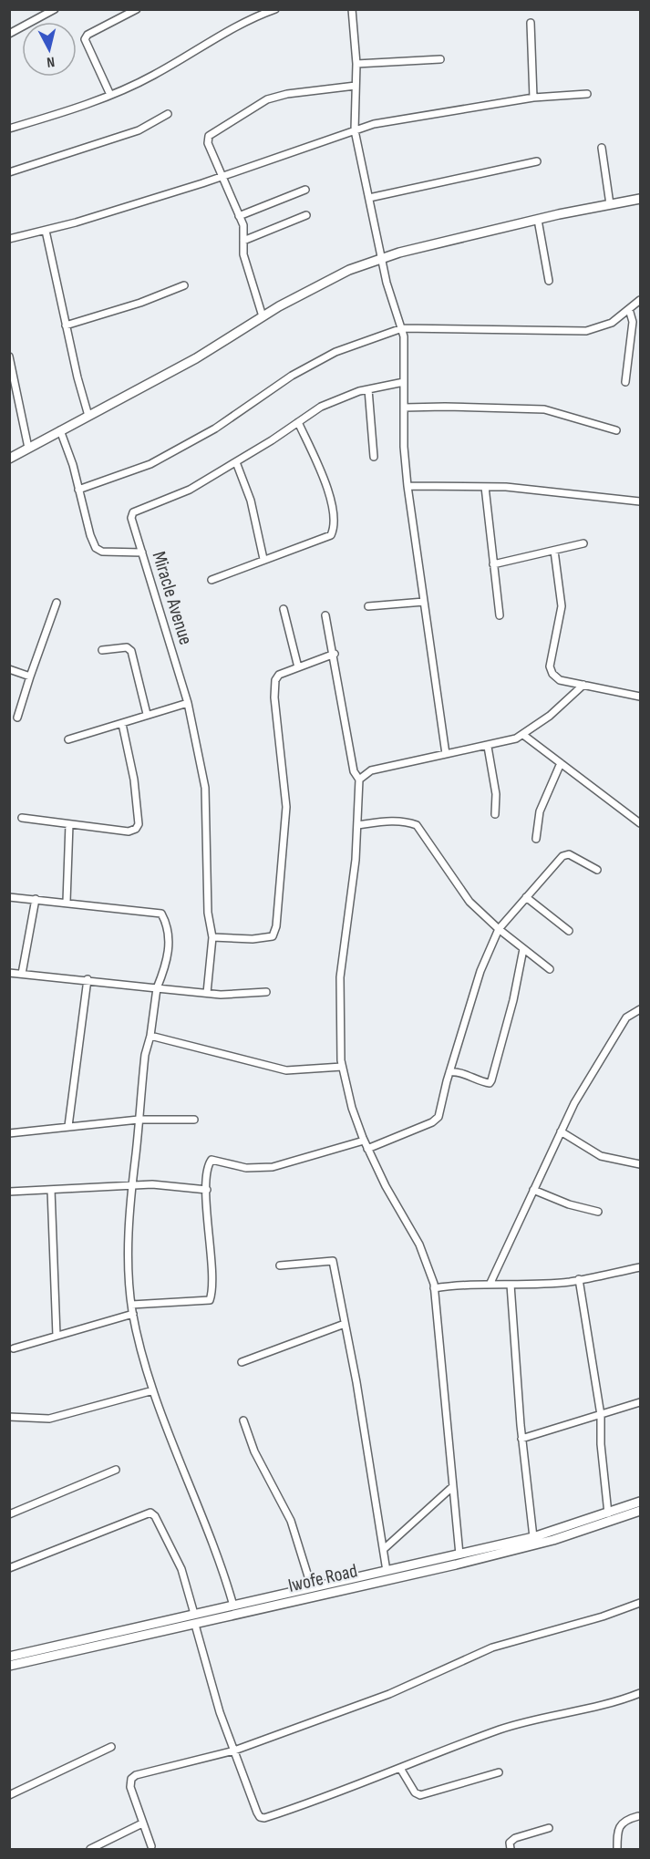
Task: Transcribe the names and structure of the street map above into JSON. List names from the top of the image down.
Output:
{
  "streets": {
    "street": ["Miracle Avenue", "Iwofe Road"]
  },
  "north": "bottom"
}
